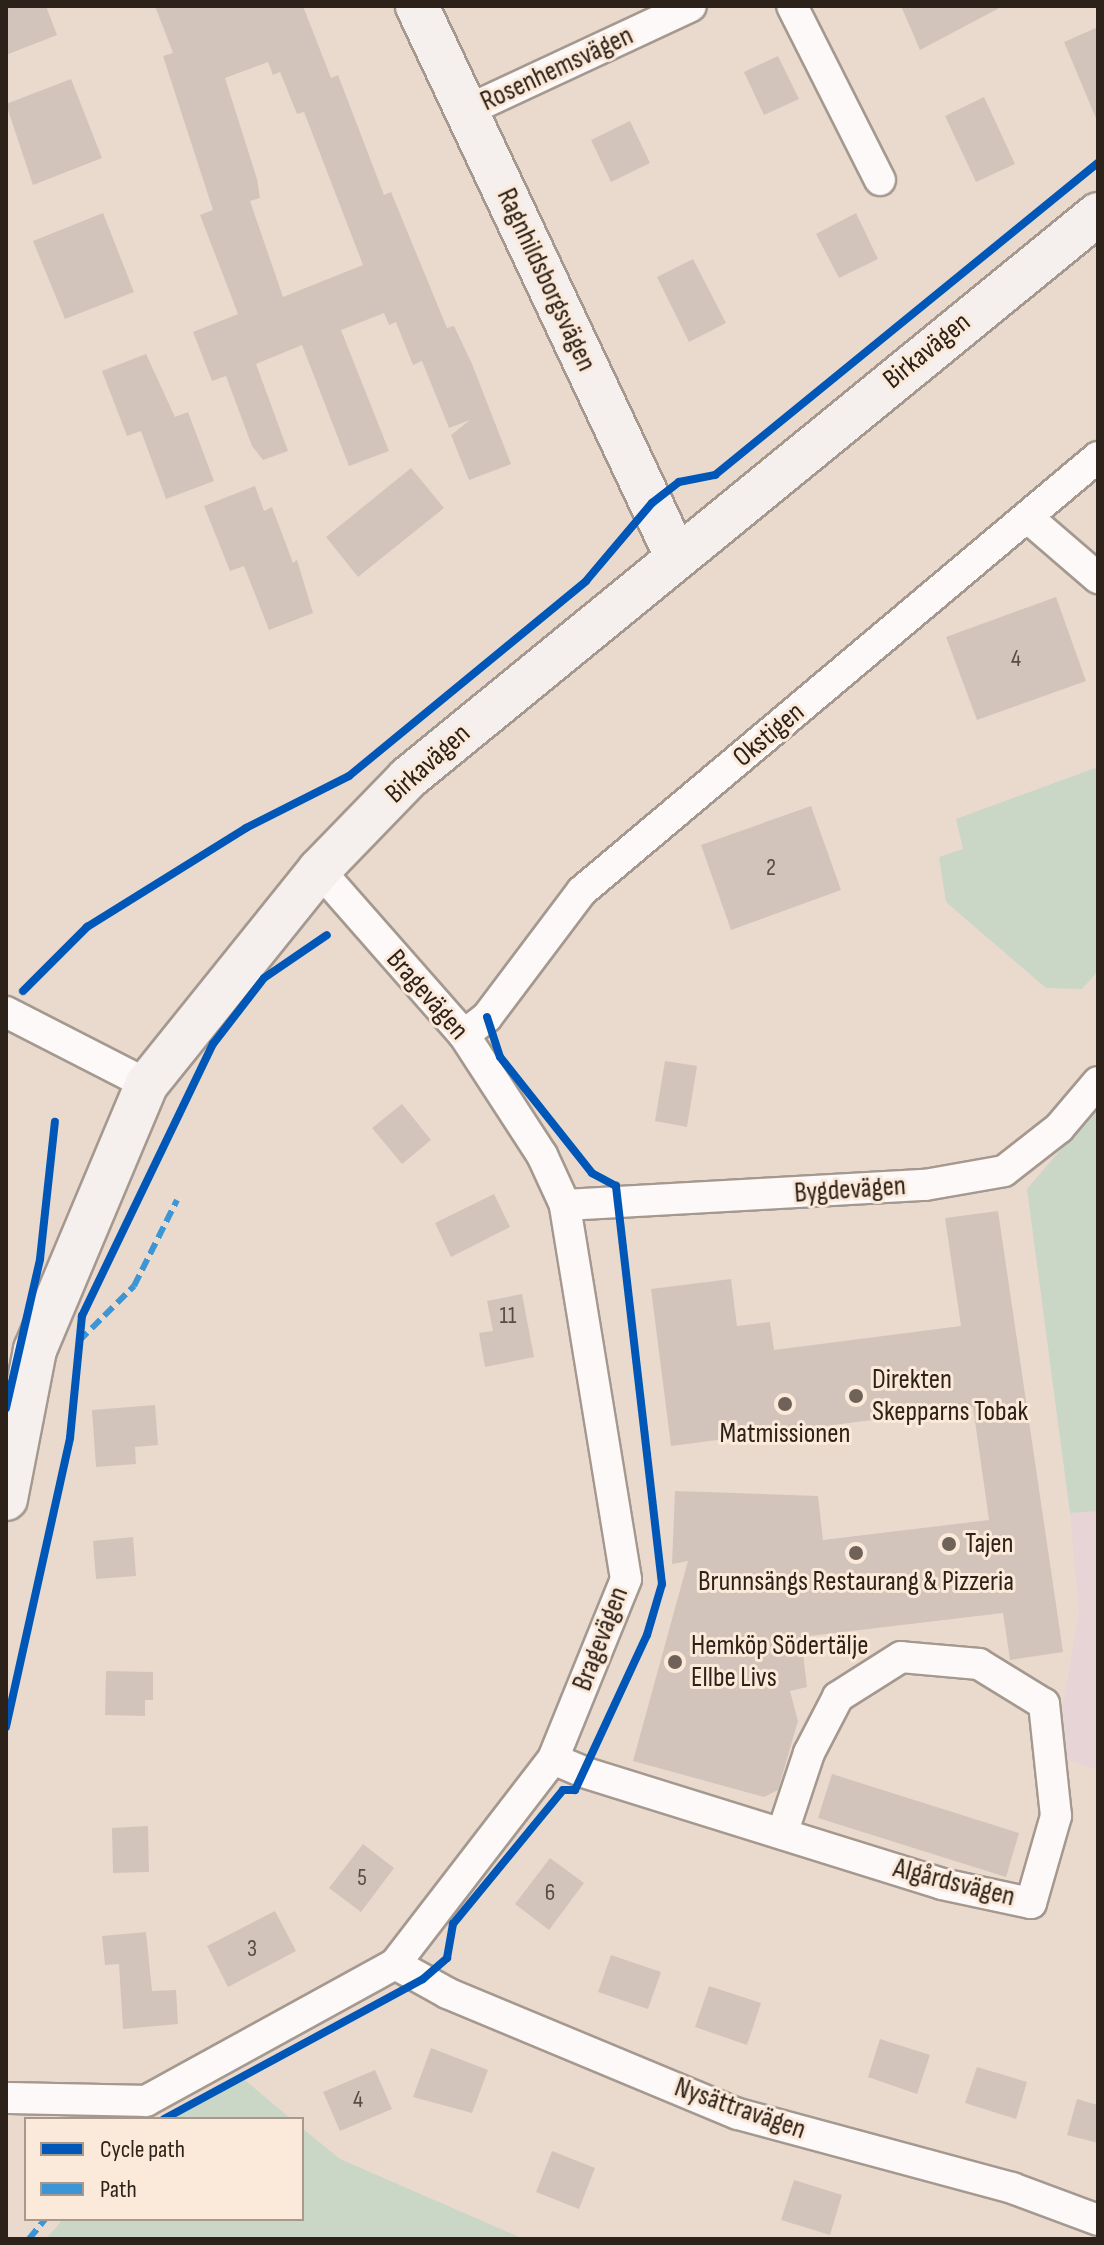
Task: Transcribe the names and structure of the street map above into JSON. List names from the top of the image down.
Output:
{
  "streets": {
    "street": [
      "Rosenhemsvägen",
      "Ragnhildsborgsvägen",
      "Birkavägen",
      "Okstigen",
      "Bragevägen",
      "Bygdevägen",
      "Algårdsvägen",
      "Nysättravägen"
    ]
  },
  "crossings": [
    ["Rosenhemsvägen", "Ragnhildsborgsvägen"],
    ["Ragnhildsborgsvägen", "Birkavägen"],
    ["Birkavägen", "Bragevägen"],
    ["Okstigen", "Bragevägen"],
    ["Bragevägen", "Bygdevägen"],
    ["Bragevägen", "Algårdsvägen"],
    ["Bragevägen", "Nysättravägen"]
  ],
  "places": [
    "Direkten Skepparns Tobak",
    "Matmissionen",
    "Tajen",
    "Brunnsängs Restaurang & Pizzeria",
    "Hemköp Södertälje Ellbe Livs"
  ],
  "house_numbers": [
    "4",
    "2",
    "11",
    "5",
    "6",
    "3",
    "4"
  ],
  "legend": ["Cycle path", "Path"]
}
